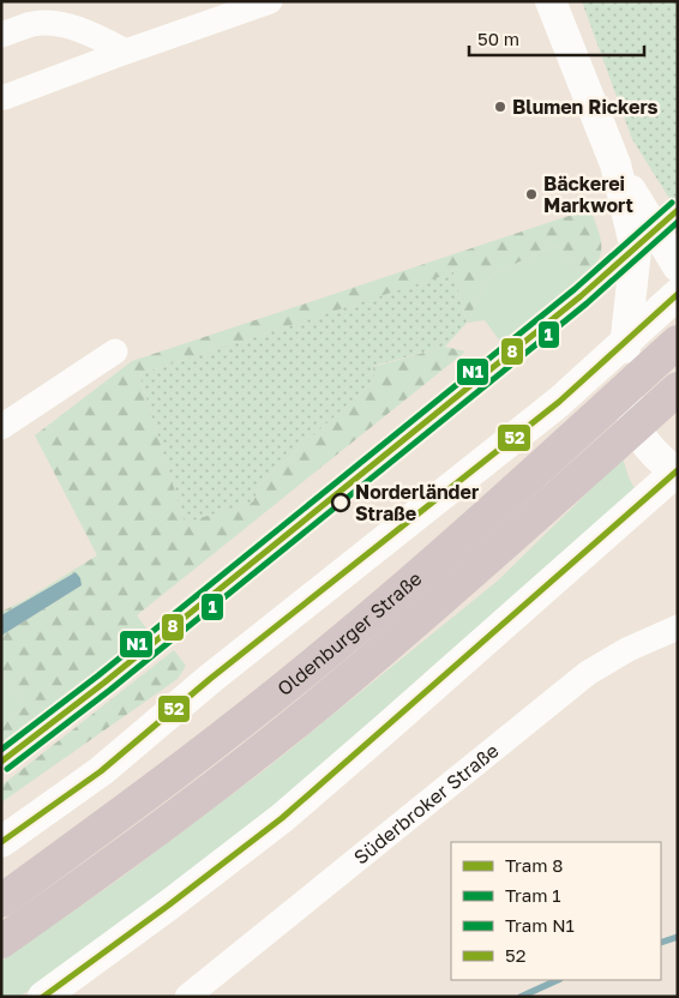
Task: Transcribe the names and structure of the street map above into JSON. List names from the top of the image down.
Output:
{
  "streets": {
    "highway": ["Oldenburger Straße"],
    "street": ["Süderbroker Straße"]
  },
  "places": ["Blumen Rickers", "Bäckerei Markwort", "Norderländer Straße"],
  "lines": [
    "tram line N1",
    "tram line 8",
    "tram line 1",
    "transit line 52"
  ],
  "legend": [
    "Tram 8",
    "Tram 1",
    "Tram N1",
    "52"
  ],
  "scale_bar": "50 m"
}
